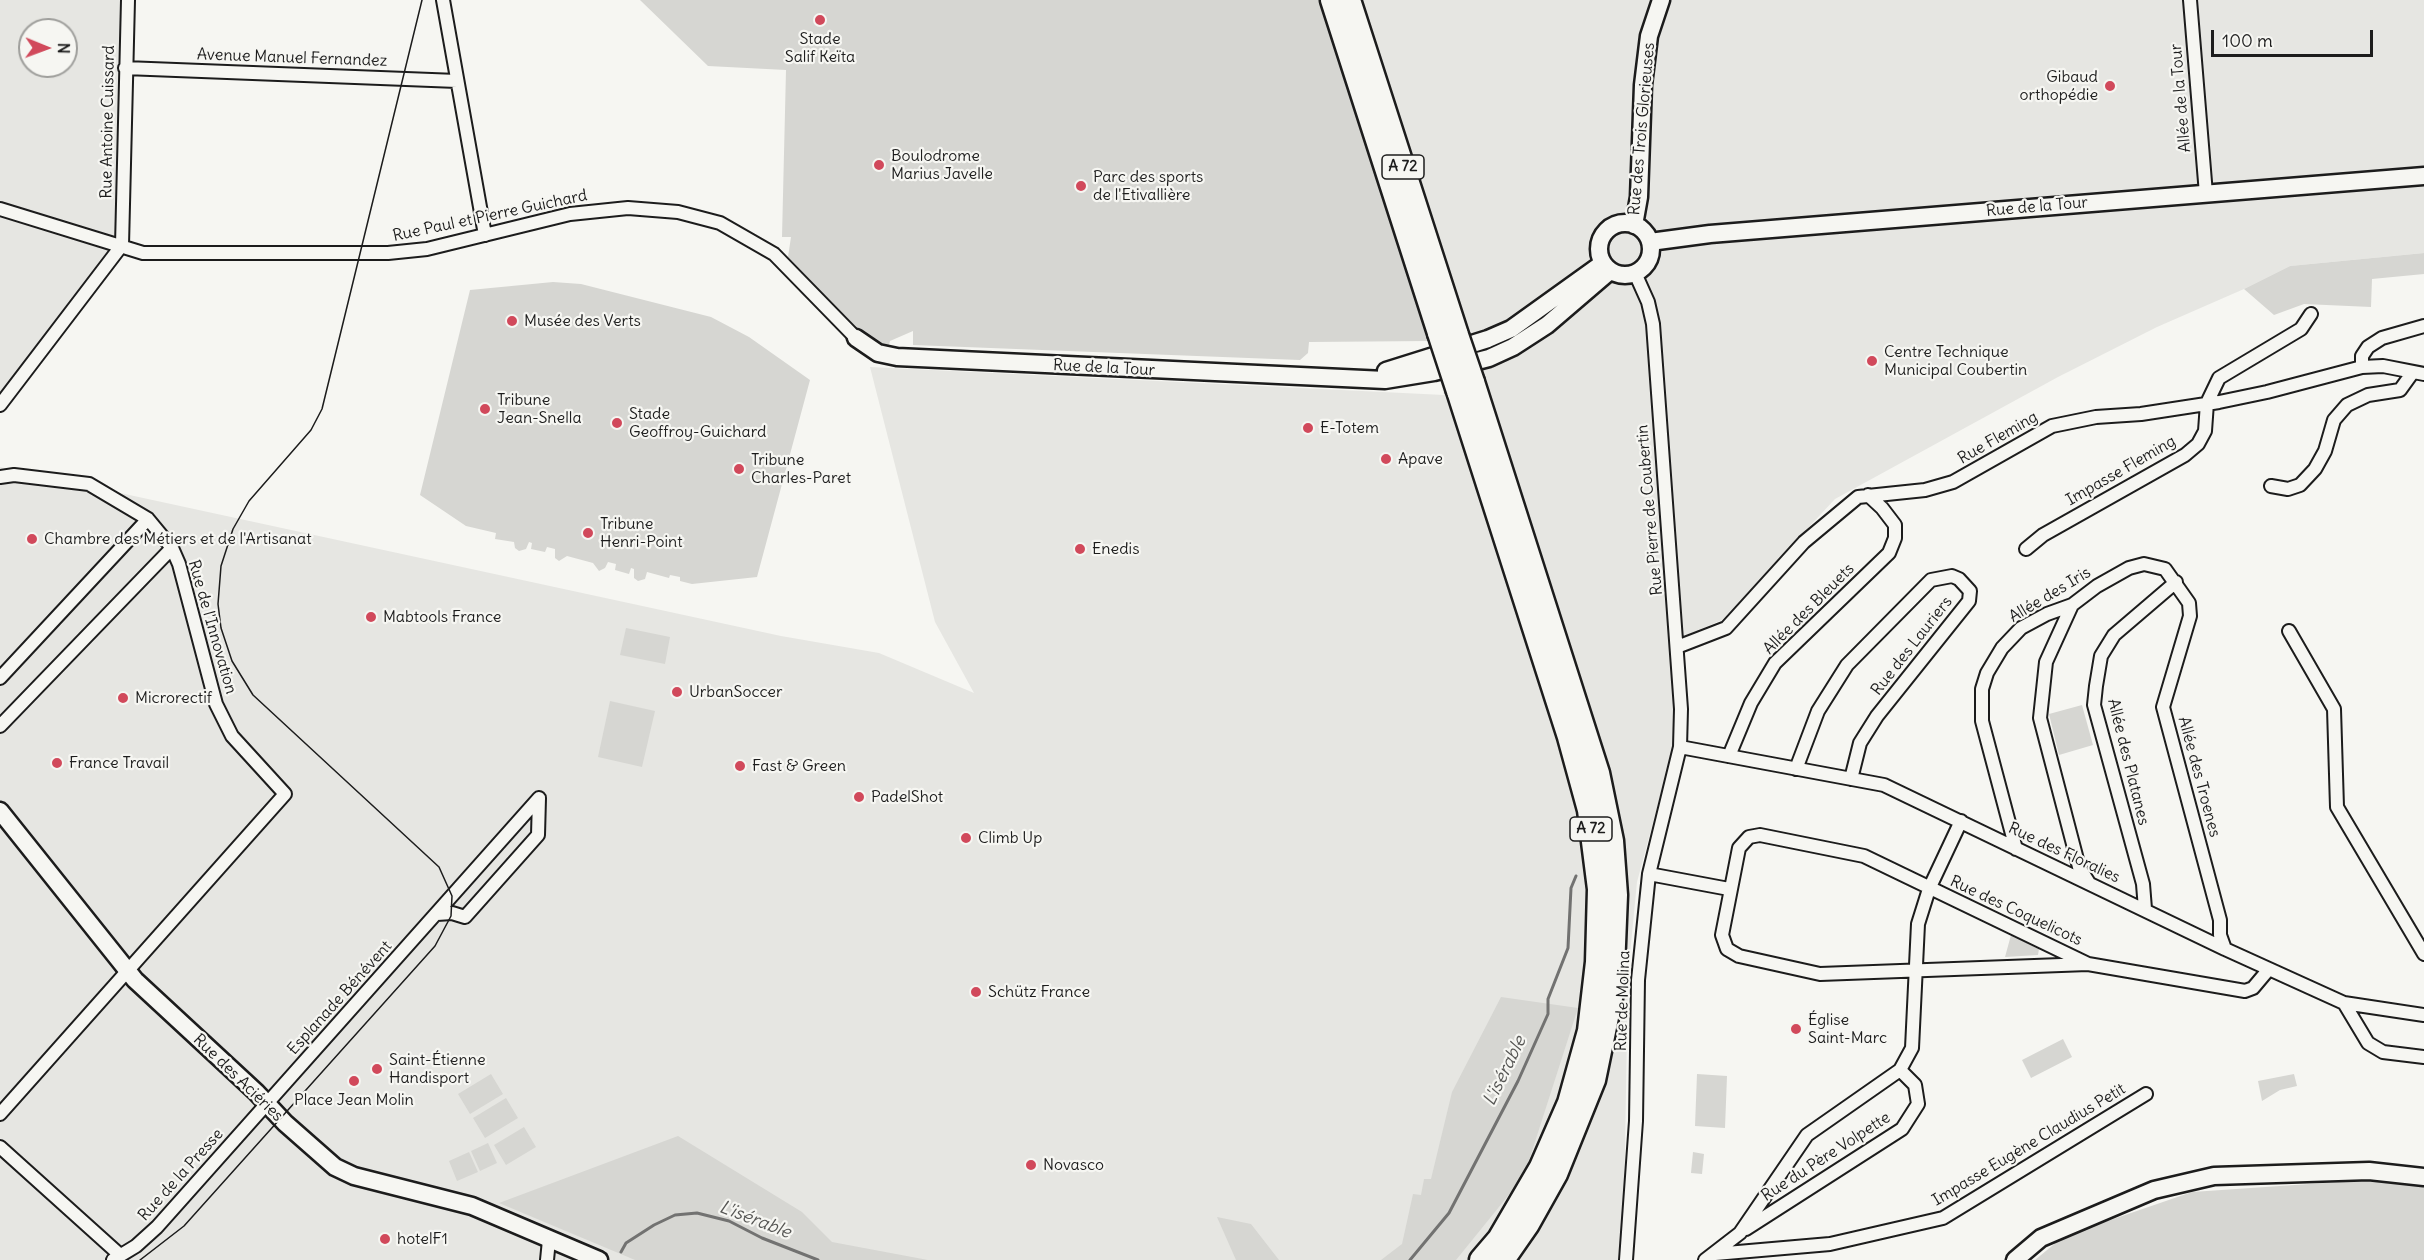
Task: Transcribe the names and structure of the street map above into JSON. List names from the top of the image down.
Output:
{
  "streets": {
    "highway": ["A 72"],
    "street": [
      "Avenue Manuel Fernandez",
      "Allée de la Tour",
      "Rue Antoine Cuissard",
      "Rue des Trois Glorieuses",
      "Rue de la Tour",
      "Rue Paul et Pierre Guichard",
      "Rue Fleming",
      "Impasse Fleming",
      "Rue Pierre de Coubertin",
      "Allée des Iris",
      "Allée des Bleuets",
      "Rue de l'Innovation",
      "Rue des Lauriers",
      "Allée des Platanes",
      "Allée des Troenes",
      "Rue des Floralies",
      "Rue des Coquelicots",
      "Esplanade Bénévent",
      "Rue de Molina",
      "Rue des Aciéries",
      "Impasse Eugène Claudius Petit",
      "Rue du Père Volpette",
      "Rue de la Presse"
    ]
  },
  "crossings": [
    ["Avenue Manuel Fernandez", "Rue Antoine Cuissard"],
    ["Allée de la Tour", "Rue de la Tour"],
    ["Rue Antoine Cuissard", "Rue Paul et Pierre Guichard"],
    ["Rue des Trois Glorieuses", "Rue de la Tour"],
    ["Rue des Trois Glorieuses", "Rue Pierre de Coubertin"],
    ["Rue de la Tour", "Rue Paul et Pierre Guichard"],
    ["Rue de la Tour", "Rue Pierre de Coubertin"],
    ["Rue Fleming", "Impasse Fleming"],
    ["Rue Fleming", "Rue Pierre de Coubertin"],
    ["Rue Fleming", "Allée des Bleuets"],
    ["Rue Pierre de Coubertin", "Rue des Floralies"],
    ["Rue Pierre de Coubertin", "Rue de Molina"],
    ["Allée des Iris", "Allée des Platanes"],
    ["Allée des Iris", "Allée des Troenes"],
    ["Allée des Iris", "Rue des Floralies"],
    ["Allée des Bleuets", "Rue des Floralies"],
    ["Rue de l'Innovation", "Rue des Aciéries"],
    ["Rue des Lauriers", "Rue des Floralies"],
    ["Allée des Platanes", "Allée des Troenes"],
    ["Allée des Platanes", "Rue des Floralies"],
    ["Allée des Troenes", "Rue des Floralies"],
    ["Rue des Floralies", "Rue des Coquelicots"],
    ["Rue des Floralies", "Rue de Molina"],
    ["Rue des Floralies", "Rue du Père Volpette"],
    ["Rue des Coquelicots", "Rue du Père Volpette"],
    ["Esplanade Bénévent", "Rue des Aciéries"],
    ["Esplanade Bénévent", "Rue de la Presse"],
    ["Rue des Aciéries", "Rue de la Presse"],
    ["Impasse Eugène Claudius Petit", "Rue du Père Volpette"]
  ],
  "water": ["L'isérable"],
  "places": [
    "Stade Salif Keïta",
    "Gibaud orthopédie",
    "Boulodrome Marius Javelle",
    "Parc des sports de l'Etivallière",
    "Musée des Verts",
    "Centre Technique Municipal Coubertin",
    "Tribune Jean-Snella",
    "Stade Geoffroy-Guichard",
    "E-Totem",
    "Apave",
    "Tribune Charles-Paret",
    "Tribune Henri-Point",
    "Chambre des Métiers et de l'Artisanat",
    "Enedis",
    "Mabtools France",
    "UrbanSoccer",
    "Microrectif",
    "France Travail",
    "Fast & Green",
    "PadelShot",
    "Climb Up",
    "Schütz France",
    "Église Saint-Marc",
    "Saint-Étienne Handisport",
    "Place Jean Molin",
    "Novasco",
    "hotelF1"
  ],
  "scale_bar": "100 m",
  "north": "right"
}
